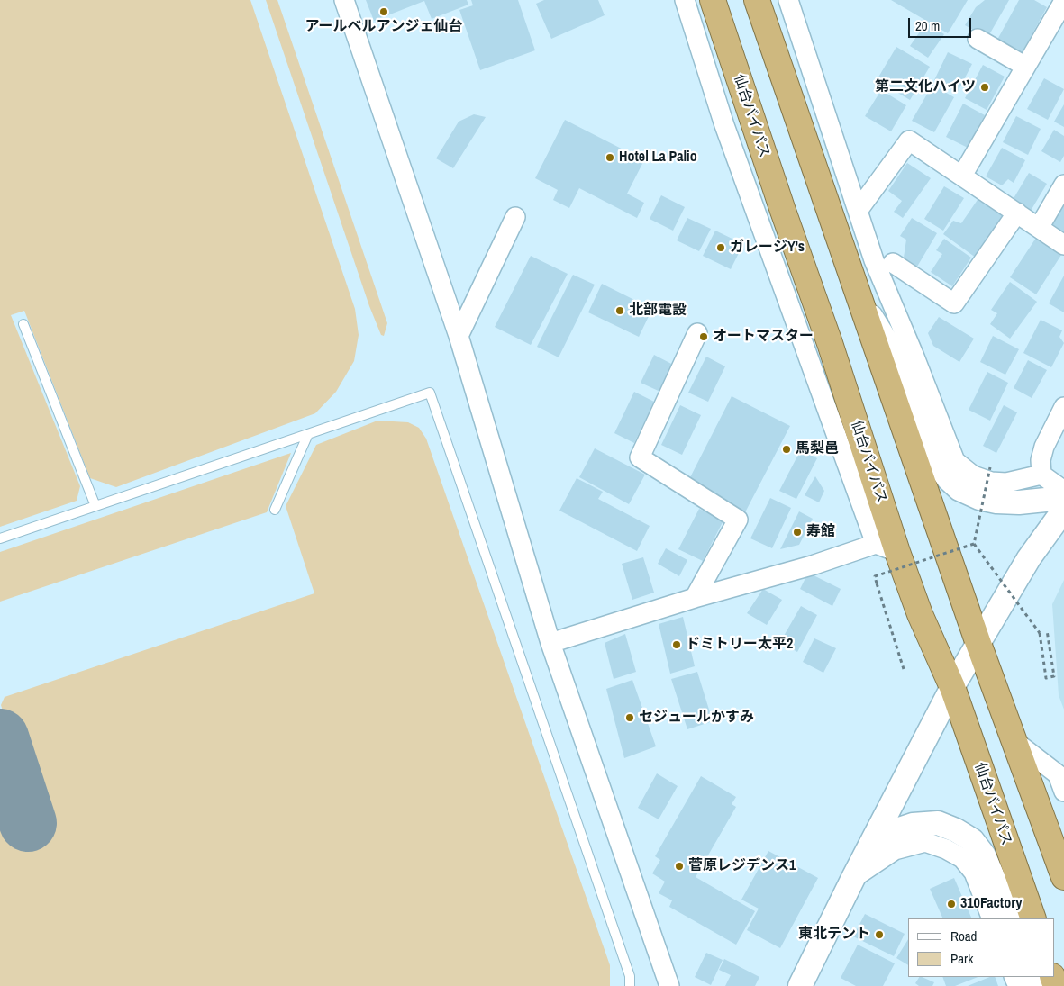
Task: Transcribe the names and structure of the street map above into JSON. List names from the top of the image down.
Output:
{
  "streets": {
    "highway": ["仙台バイパス"]
  },
  "places": [
    "アールベルアンジェ仙台",
    "第二文化ハイツ",
    "Hotel La Palio",
    "ガレージY's",
    "北部電設",
    "オートマスター",
    "馬梨邑",
    "寿館",
    "ドミトリー太平2",
    "セジュールかすみ",
    "菅原レジデンス1",
    "310Factory",
    "東北テント"
  ],
  "legend": ["Road", "Park"],
  "scale_bar": "20 m"
}
